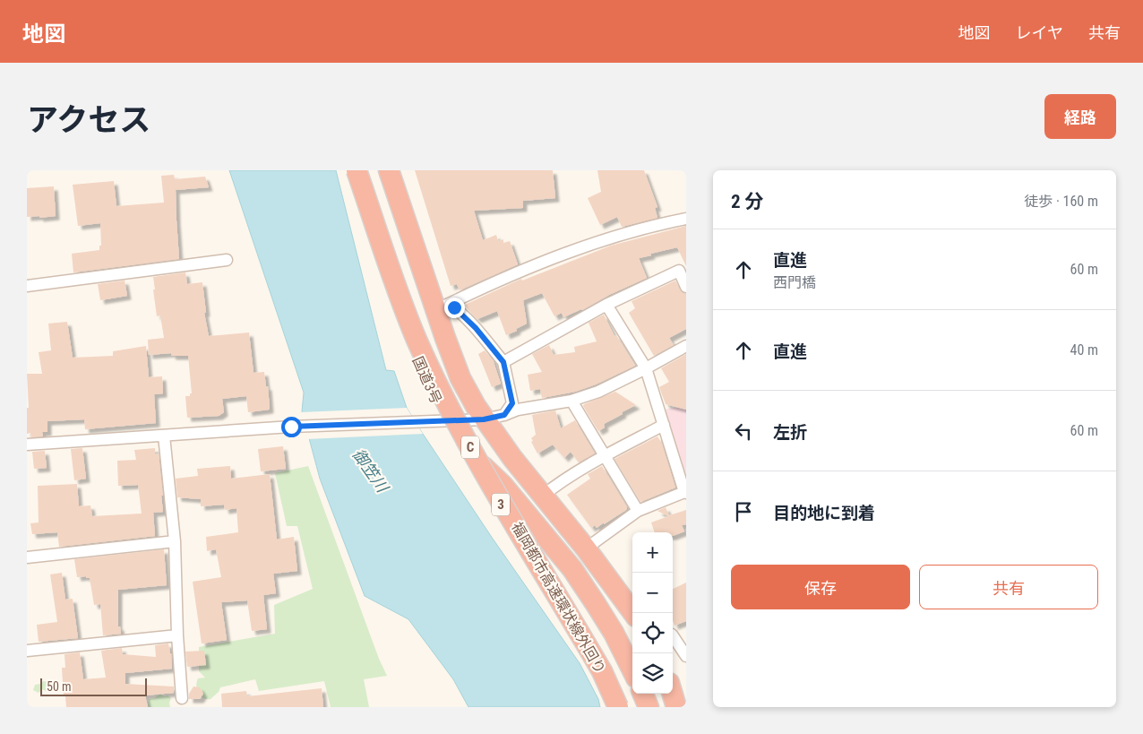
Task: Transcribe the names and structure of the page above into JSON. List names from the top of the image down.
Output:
{
  "streets": {
    "highway": ["国道3号", "C", "3"]
  },
  "crossings": [
    ["国道3号", "C"]
  ],
  "water": ["御笠川"],
  "scale_bar": "50 m",
  "page": {
    "header": "地図",
    "nav": ["地図", "レイヤ", "共有"],
    "title": "アクセス",
    "buttons": [
      "経路",
      ["保存", "共有"]
    ],
    "heading": ["2 分", "徒歩 · 160 m"],
    "list": [
      ["直進", "西門橋", "60 m"],
      ["直進", "40 m"],
      ["左折", "60 m"],
      "目的地に到着"
    ],
    "map_buttons": ["+", "−"],
    "scale": "50 m"
  }
}
